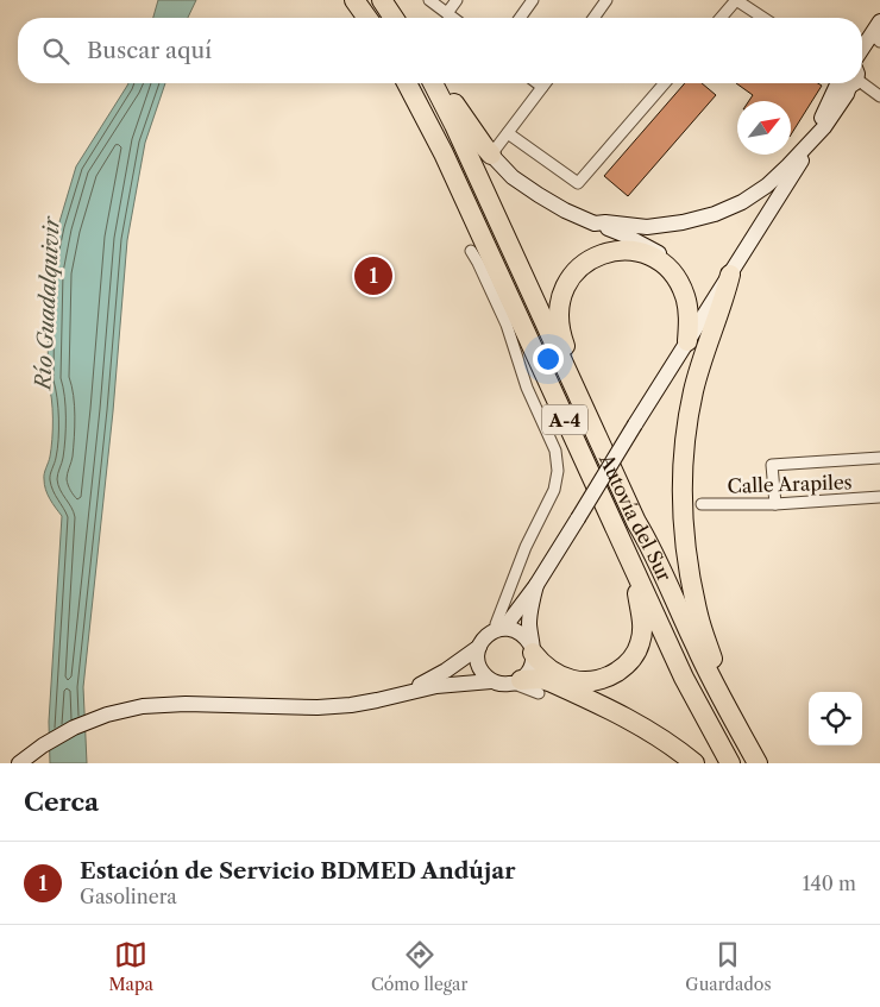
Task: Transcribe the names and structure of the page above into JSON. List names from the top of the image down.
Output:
{
  "streets": {
    "highway": ["A-4", "Autovía del Sur"],
    "street": ["Calle Arapiles"]
  },
  "water": ["Río Guadalquivir"],
  "north": "top right",
  "page": {
    "search": "Buscar aquí",
    "pins": "1",
    "heading": "Cerca",
    "list": [
      {
        "mark": "1",
        "name": "Estación de Servicio BDMED Andújar",
        "note": "Gasolinera",
        "value": "140 m"
      }
    ],
    "nav": ["Mapa", "Cómo llegar", "Guardados"]
  }
}
